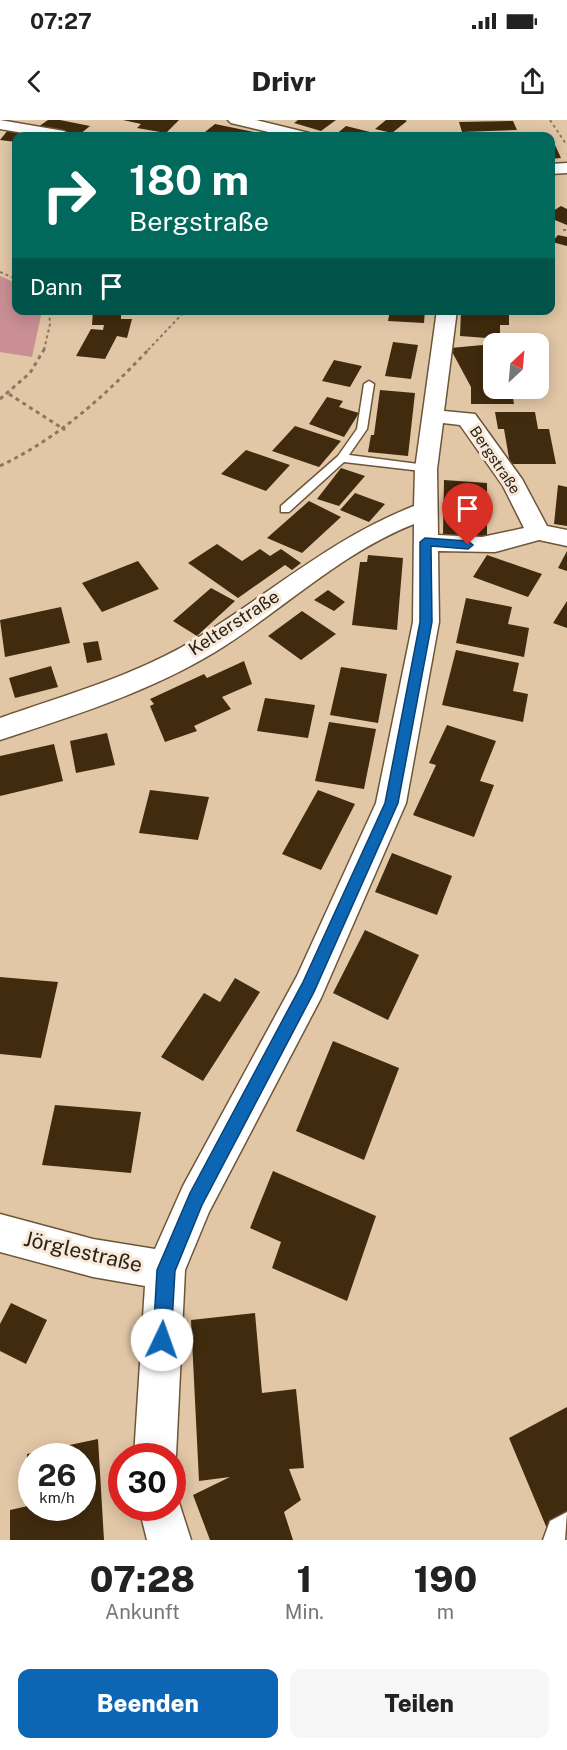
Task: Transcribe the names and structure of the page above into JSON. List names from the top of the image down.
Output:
{
  "streets": {
    "street": ["Bergstraße", "Kelterstraße", "Jörglestraße"]
  },
  "north": "top right",
  "page": {
    "status": "07:27",
    "header": "Drivr",
    "turn": ["180 m", "Bergstraße"],
    "then": "Dann",
    "speed": "26 km/h",
    "limit": "30",
    "eta": [
      "07:28",
      "Ankunft",
      "1",
      "Min.",
      "190",
      "m"
    ],
    "buttons": ["Beenden", "Teilen"]
  }
}
